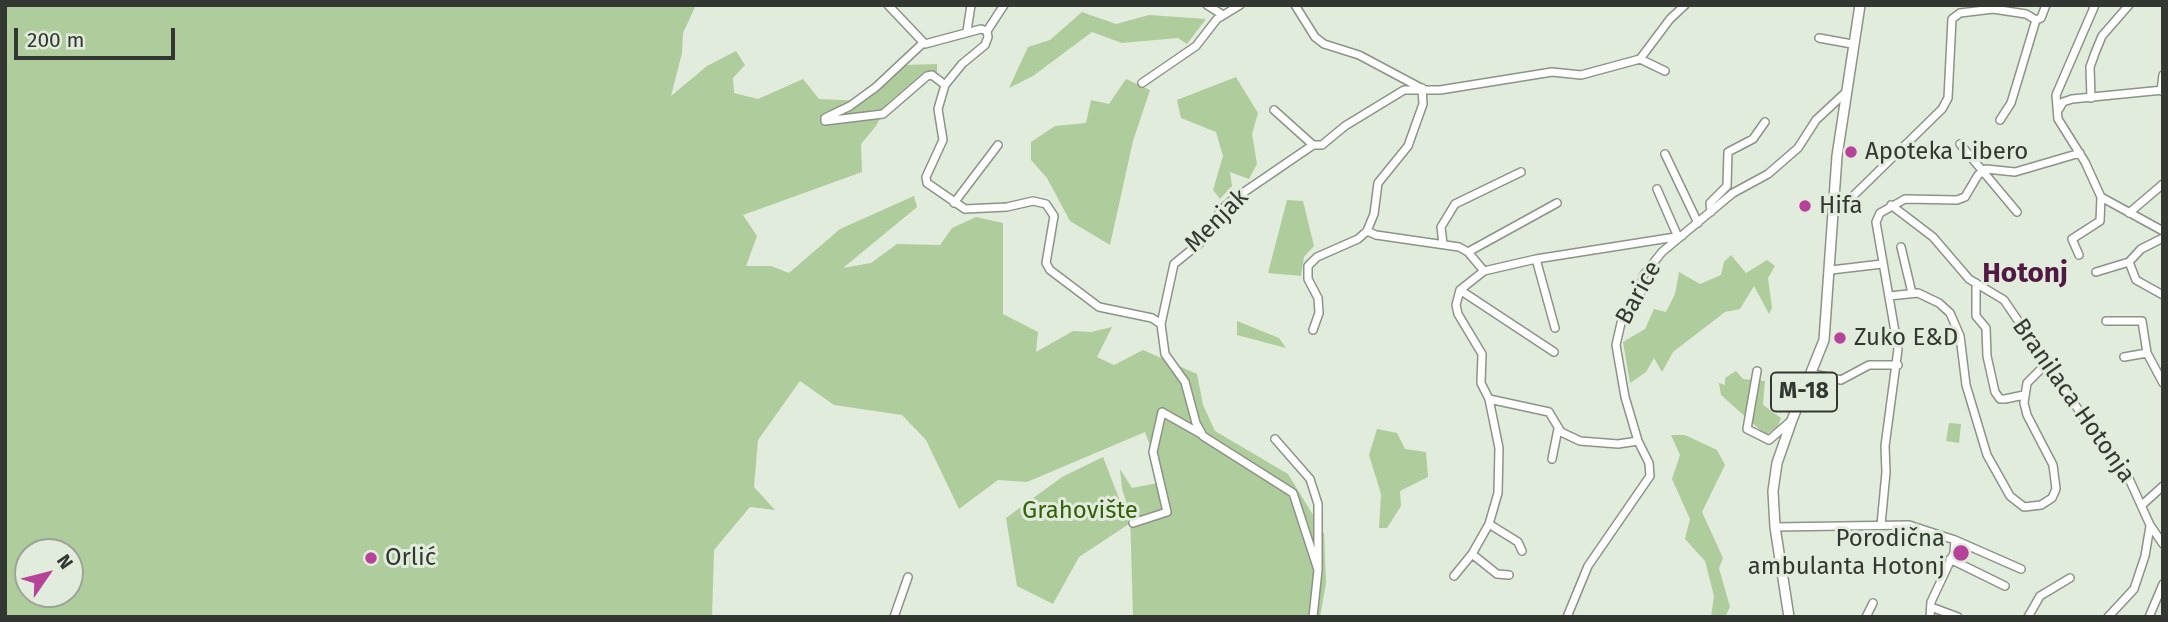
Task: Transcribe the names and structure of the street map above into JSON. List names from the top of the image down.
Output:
{
  "streets": {
    "main road": ["M-18"],
    "street": ["Menjak", "Barice", "Branilaca Hotonja"]
  },
  "crossings": [
    ["Barice", "M-18"]
  ],
  "districts": ["Hotonj"],
  "parks": ["Grahovište"],
  "places": [
    "Apoteka Libero",
    "Hifa",
    "Zuko E&D",
    "Porodična ambulanta Hotonj",
    "Orlić"
  ],
  "scale_bar": "200 m",
  "north": "top right"
}
